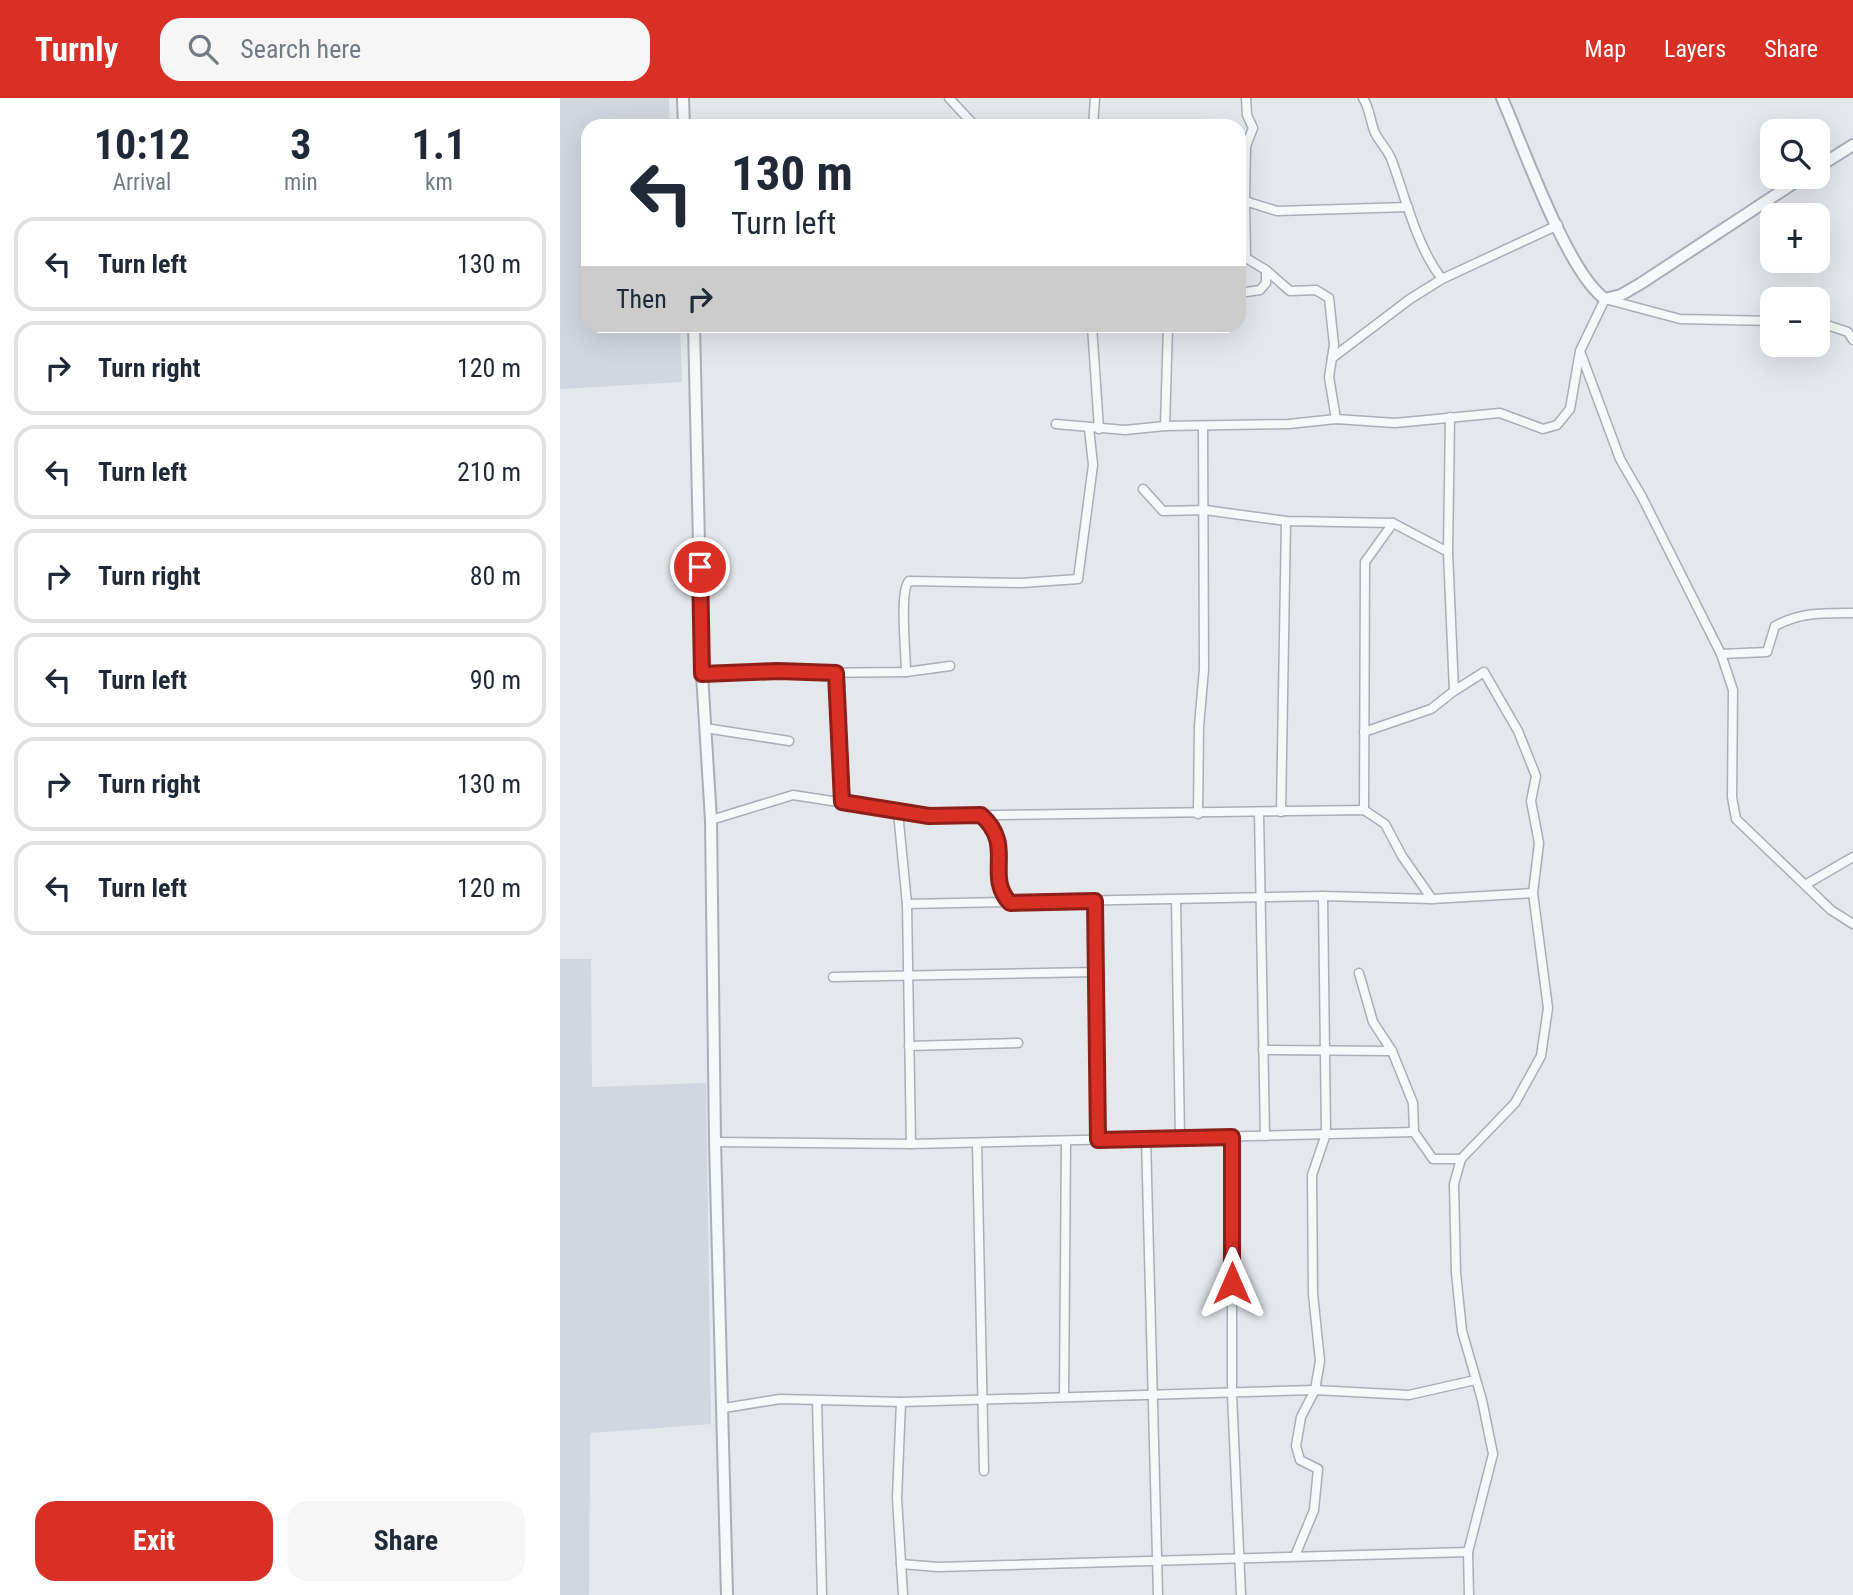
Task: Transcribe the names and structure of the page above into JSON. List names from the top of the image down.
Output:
{
  "page": {
    "header": "Turnly",
    "search": "Search here",
    "nav": ["Map", "Layers", "Share"],
    "eta": [
      "10:12",
      "Arrival",
      "3",
      "min",
      "1.1",
      "km"
    ],
    "map_buttons": ["+", "−"],
    "turn": ["130 m", "Turn left"],
    "list": [
      {
        "name": "Turn left",
        "value": "130 m"
      },
      {
        "name": "Turn right",
        "value": "120 m"
      },
      {
        "name": "Turn left",
        "value": "210 m"
      },
      {
        "name": "Turn right",
        "value": "80 m"
      },
      {
        "name": "Turn left",
        "value": "90 m"
      },
      {
        "name": "Turn right",
        "value": "130 m"
      },
      {
        "name": "Turn left",
        "value": "120 m"
      }
    ],
    "then": "Then",
    "buttons": ["Exit", "Share"]
  }
}
